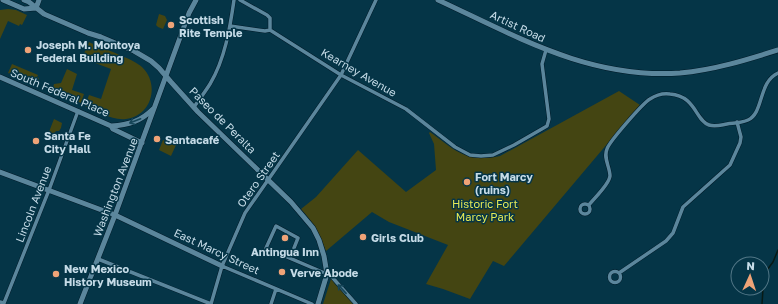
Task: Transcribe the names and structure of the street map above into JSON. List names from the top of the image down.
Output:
{
  "streets": {
    "main road": [
      "Artist Road",
      "South Federal Place",
      "Paseo de Peralta",
      "Washington Avenue",
      "East Marcy Street"
    ],
    "street": ["Kearney Avenue", "Otero Street", "Lincoln Avenue"]
  },
  "crossings": [
    ["Artist Road", "Kearney Avenue"],
    ["Kearney Avenue", "Otero Street"],
    ["South Federal Place", "Washington Avenue"],
    ["South Federal Place", "Lincoln Avenue"],
    ["Paseo de Peralta", "Otero Street"],
    ["Paseo de Peralta", "Washington Avenue"],
    ["Otero Street", "East Marcy Street"],
    ["Washington Avenue", "East Marcy Street"],
    ["Lincoln Avenue", "East Marcy Street"]
  ],
  "parks": ["Historic Fort Marcy Park"],
  "places": [
    "Scottish Rite Temple",
    "Joseph M. Montoya Federal Building",
    "Santacafé",
    "Santa Fe City Hall",
    "Fort Marcy (ruins)",
    "Girls Club",
    "Antingua Inn",
    "Verve Abode",
    "New Mexico History Museum"
  ],
  "north": "top"
}
